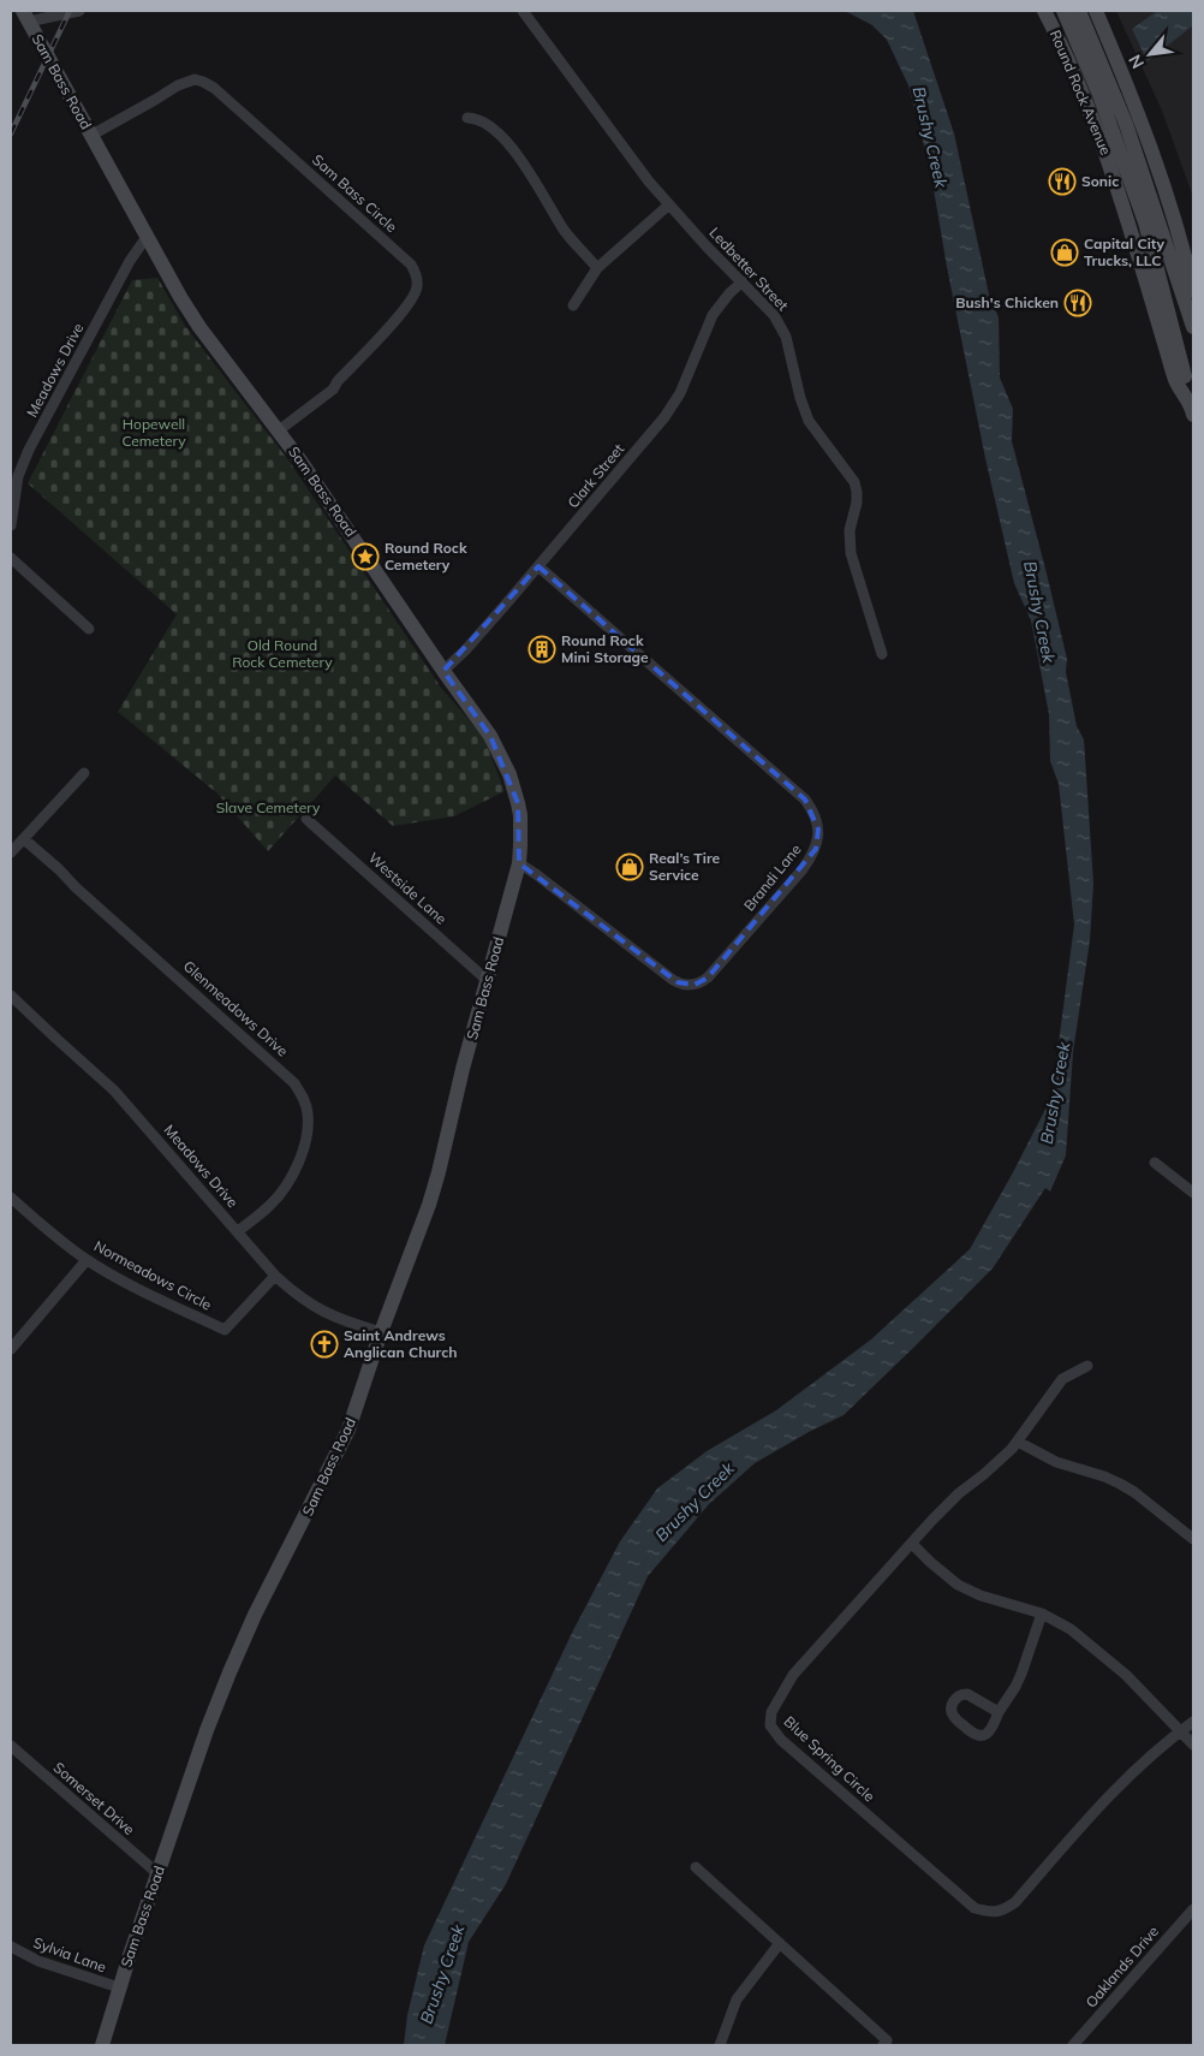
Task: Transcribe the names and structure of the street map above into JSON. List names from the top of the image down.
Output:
{
  "streets": {
    "main road": ["Sam Bass Road", "Round Rock Avenue"],
    "street": [
      "Sam Bass Circle",
      "Ledbetter Street",
      "Meadows Drive",
      "Clark Street",
      "Brandi Lane",
      "Westside Lane",
      "Glenmeadows Drive",
      "Normeadows Circle",
      "Blue Spring Circle",
      "Somerset Drive",
      "Sylvia Lane",
      "Oaklands Drive"
    ]
  },
  "crossings": [
    ["Sam Bass Road", "Sam Bass Circle"],
    ["Sam Bass Road", "Meadows Drive"],
    ["Sam Bass Road", "Clark Street"],
    ["Sam Bass Road", "Brandi Lane"],
    ["Sam Bass Road", "Westside Lane"],
    ["Sam Bass Road", "Somerset Drive"],
    ["Sam Bass Road", "Sylvia Lane"],
    ["Ledbetter Street", "Clark Street"],
    ["Meadows Drive", "Glenmeadows Drive"],
    ["Meadows Drive", "Normeadows Circle"],
    ["Clark Street", "Brandi Lane"]
  ],
  "water": ["Brushy Creek"],
  "parks": ["Hopewell Cemetery", "Old Round Rock Cemetery", "Slave Cemetery"],
  "places": {
    "restaurant": ["Sonic", "Bush's Chicken"],
    "shop": ["Capital City Trucks, LLC", "Real’s Tire Service"],
    "place": ["Round Rock Cemetery"],
    "building": ["Round Rock Mini Storage"],
    "church": ["Saint Andrews Anglican Church"]
  },
  "north": "bottom left"
}
